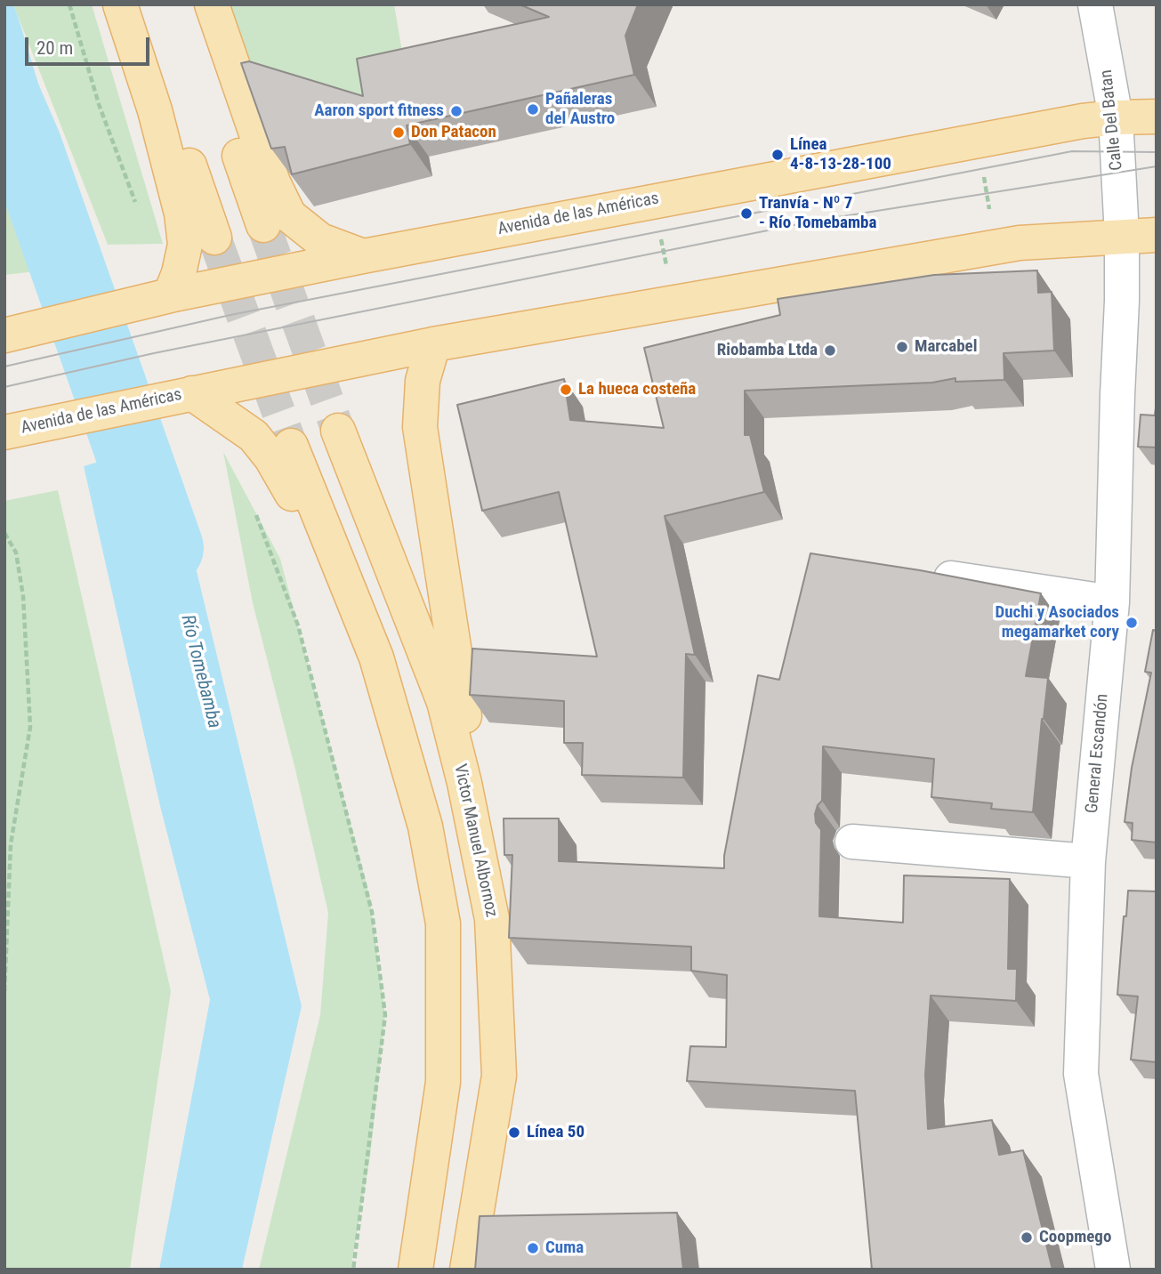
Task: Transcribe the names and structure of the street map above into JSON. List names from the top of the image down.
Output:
{
  "streets": {
    "main road": ["Avenida de las Américas", "Victor Manuel Albornoz"],
    "street": ["Calle Del Batan", "General Escandón"]
  },
  "crossings": [
    ["Calle Del Batan", "Avenida de las Américas"],
    ["Calle Del Batan", "General Escandón"],
    ["Avenida de las Américas", "General Escandón"]
  ],
  "water": ["Río Tomebamba"],
  "places": [
    "Pañaleras del Austro",
    "Aaron sport fitness",
    "Don Patacon",
    "Línea 4-8-13-28-100",
    "Tranvía - Nº 7 - Río Tomebamba",
    "Marcabel",
    "Riobamba Ltda",
    "La hueca costeña",
    "Duchi y Asociados megamarket cory",
    "Línea 50",
    "Coopmego",
    "Cuma"
  ],
  "scale_bar": "20 m"
}
